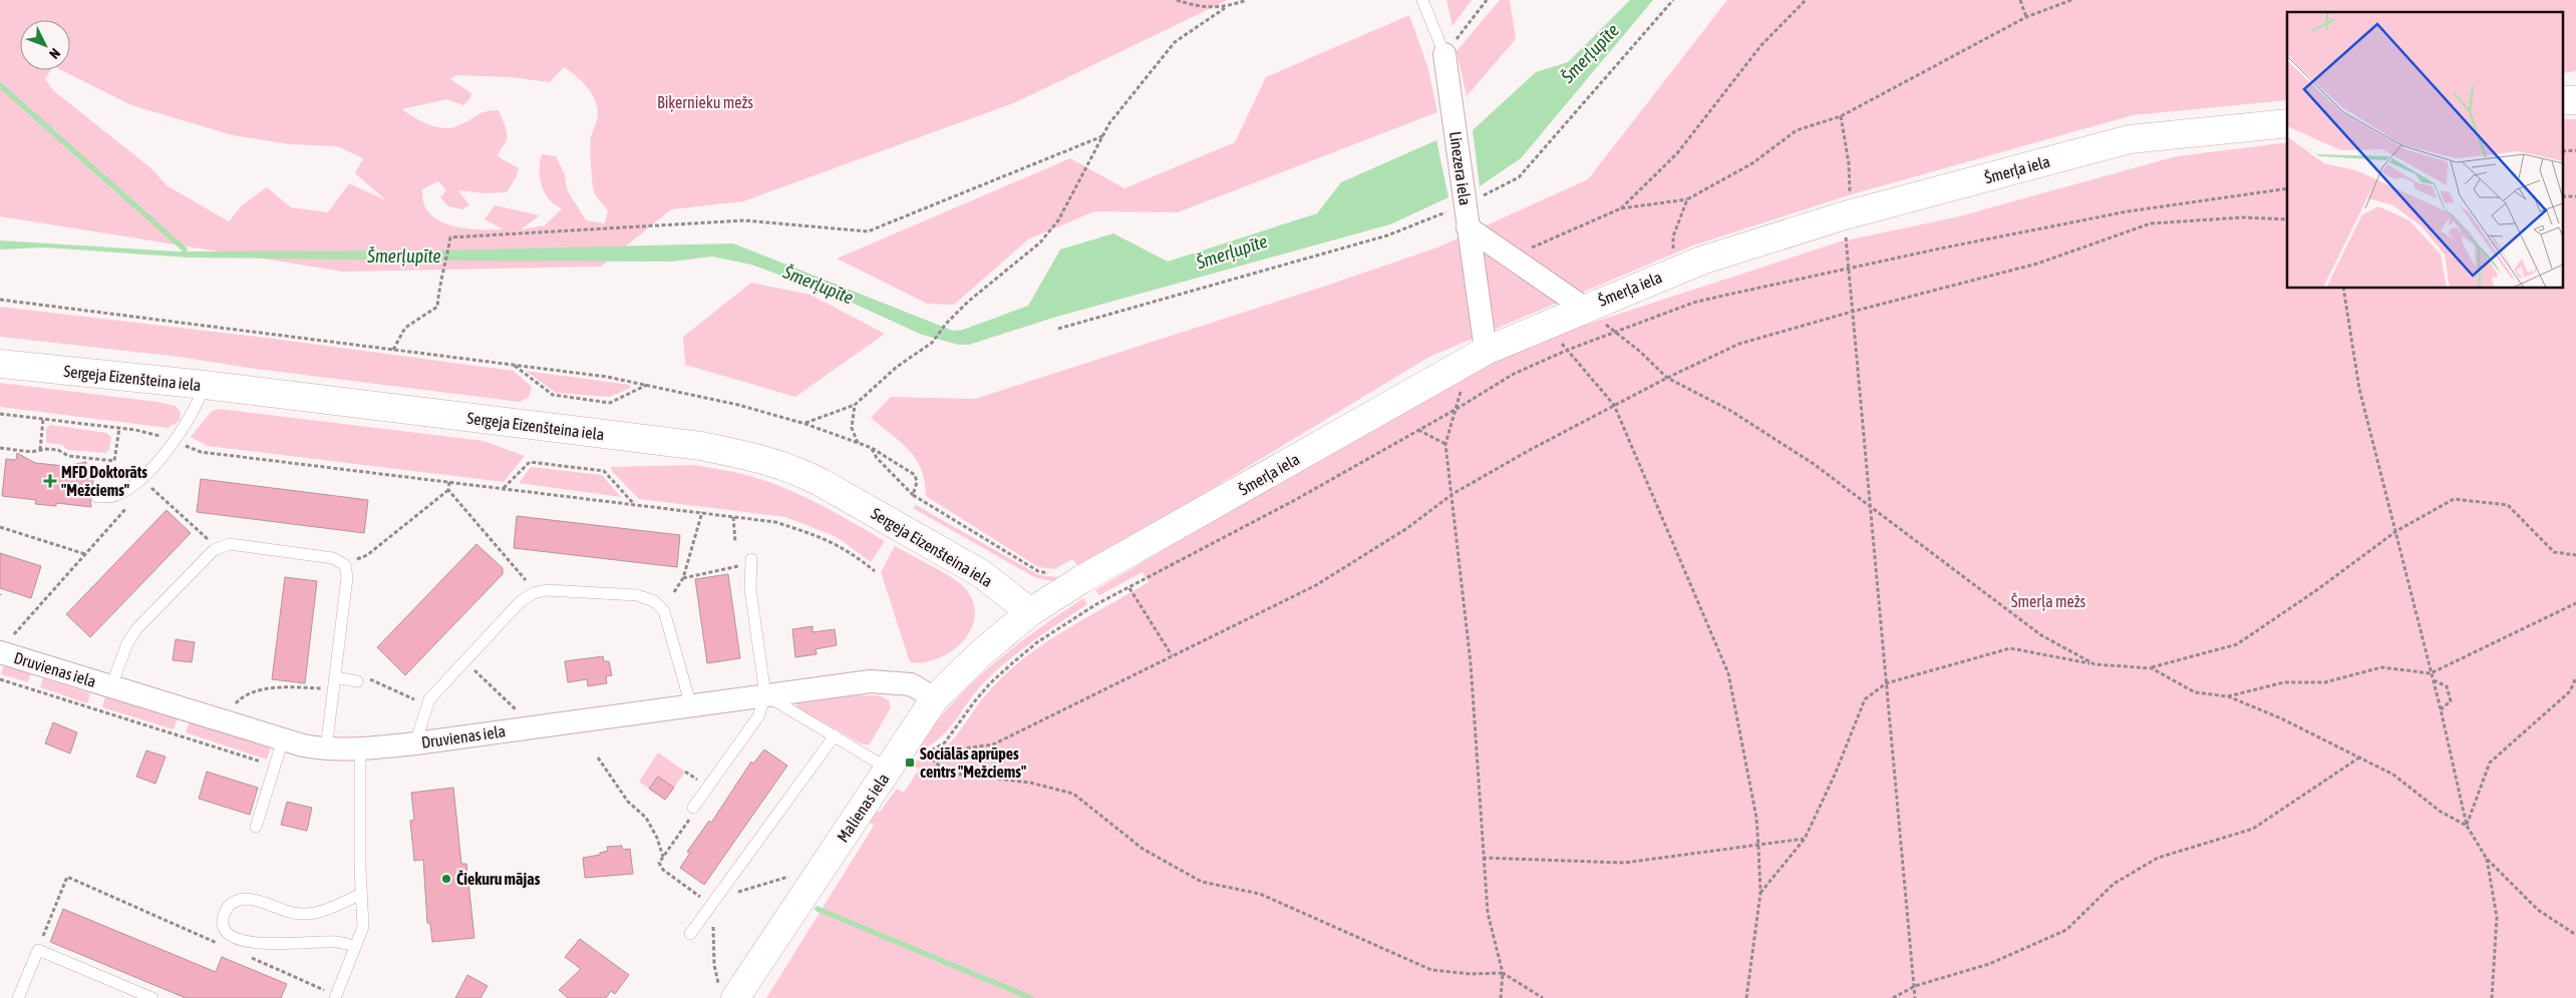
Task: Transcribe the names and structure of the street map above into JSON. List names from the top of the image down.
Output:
{
  "streets": {
    "street": [
      "Linezera iela",
      "Šmerļa iela",
      "Sergeja Eizenšteina iela",
      "Druvienas iela",
      "Malienas iela"
    ]
  },
  "crossings": [
    ["Linezera iela", "Šmerļa iela"],
    ["Šmerļa iela", "Sergeja Eizenšteina iela"],
    ["Šmerļa iela", "Malienas iela"],
    ["Sergeja Eizenšteina iela", "Malienas iela"],
    ["Druvienas iela", "Malienas iela"]
  ],
  "water": ["Šmerļupīte"],
  "parks": ["Biķernieku mežs", "Šmerļa mežs"],
  "places": {
    "health": ["MFD Doktorāts \"Mežciems\""],
    "transit": ["Sociālās aprūpes centrs \"Mežciems\""],
    "other": ["Čiekuru mājas"]
  },
  "north": "bottom right"
}
